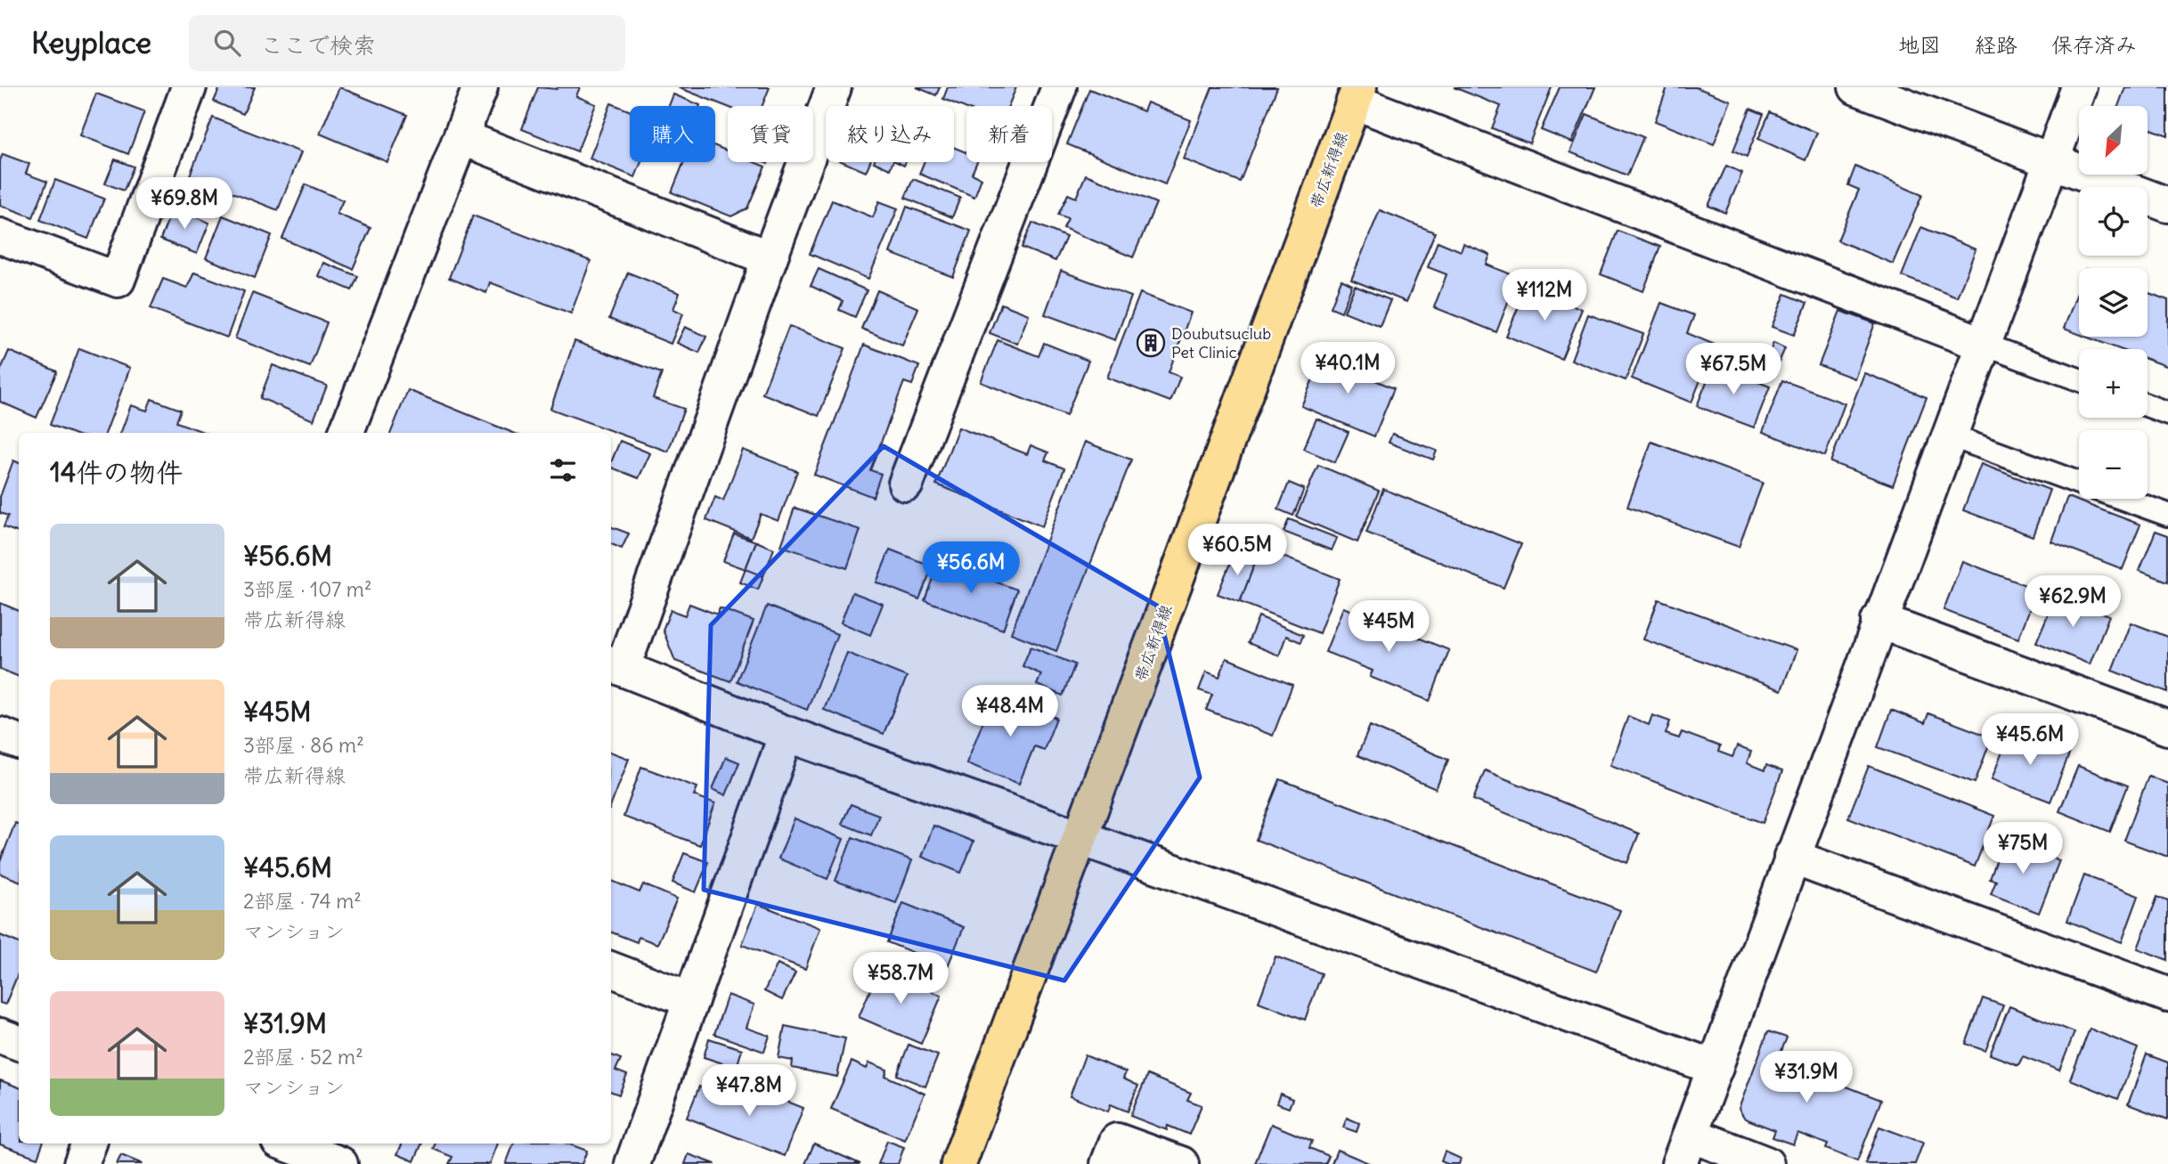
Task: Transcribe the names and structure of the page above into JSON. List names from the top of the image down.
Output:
{
  "streets": {
    "main road": ["帯広新得線"]
  },
  "places": {
    "building": ["Doubutsuclub Pet Clinic"]
  },
  "north": "bottom left",
  "page": {
    "header": "Keyplace",
    "search": "ここで検索",
    "nav": ["地図", "経路", "保存済み"],
    "map_buttons": ["+", "−"],
    "chip": [
      "購入",
      "賃貸",
      "絞り込み",
      "新着"
    ],
    "price": [
      "¥69.8M",
      "¥112M",
      "¥40.1M",
      "¥67.5M",
      "¥60.5M",
      "¥56.6M",
      "¥62.9M",
      "¥45M",
      "¥48.4M",
      "¥45.6M",
      "¥75M",
      "¥58.7M",
      "¥31.9M",
      "¥47.8M"
    ],
    "heading": "14件の物件",
    "list": [
      {
        "name": "¥56.6M",
        "note": "3部屋 · 107 m² · 帯広新得線"
      },
      {
        "name": "¥45M",
        "note": "3部屋 · 86 m² · 帯広新得線"
      },
      {
        "name": "¥45.6M",
        "note": "2部屋 · 74 m² · マンション"
      },
      {
        "name": "¥31.9M",
        "note": "2部屋 · 52 m² · マンション"
      }
    ]
  }
}
